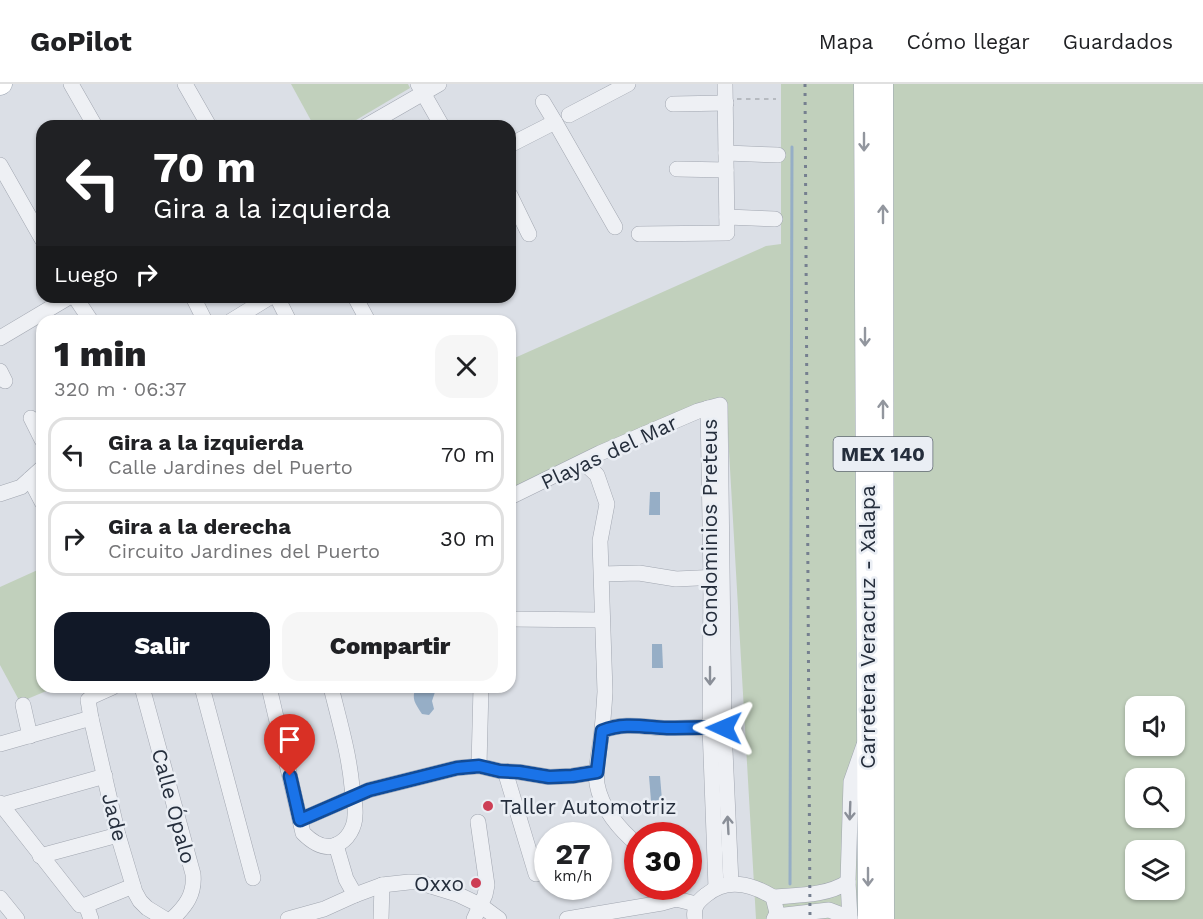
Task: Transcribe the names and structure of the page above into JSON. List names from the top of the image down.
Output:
{
  "streets": {
    "main road": ["MEX 140", "Carretera Veracruz - Xalapa"],
    "street": [
      "Playas del Mar",
      "Condominios Preteus",
      "Calle Ópalo",
      "Jade"
    ]
  },
  "crossings": [
    ["Playas del Mar", "Condominios Preteus"]
  ],
  "places": ["Taller Automotriz", "Oxxo"],
  "page": {
    "header": "GoPilot",
    "nav": ["Mapa", "Cómo llegar", "Guardados"],
    "turn": ["70 m", "Gira a la izquierda"],
    "then": "Luego",
    "heading": ["1 min", "320 m · 06:37"],
    "list": [
      {
        "name": "Gira a la izquierda",
        "note": "Calle Jardines del Puerto",
        "value": "70 m"
      },
      {
        "name": "Gira a la derecha",
        "note": "Circuito Jardines del Puerto",
        "value": "30 m"
      }
    ],
    "buttons": ["Salir", "Compartir"],
    "speed": "27 km/h",
    "limit": "30"
  }
}
